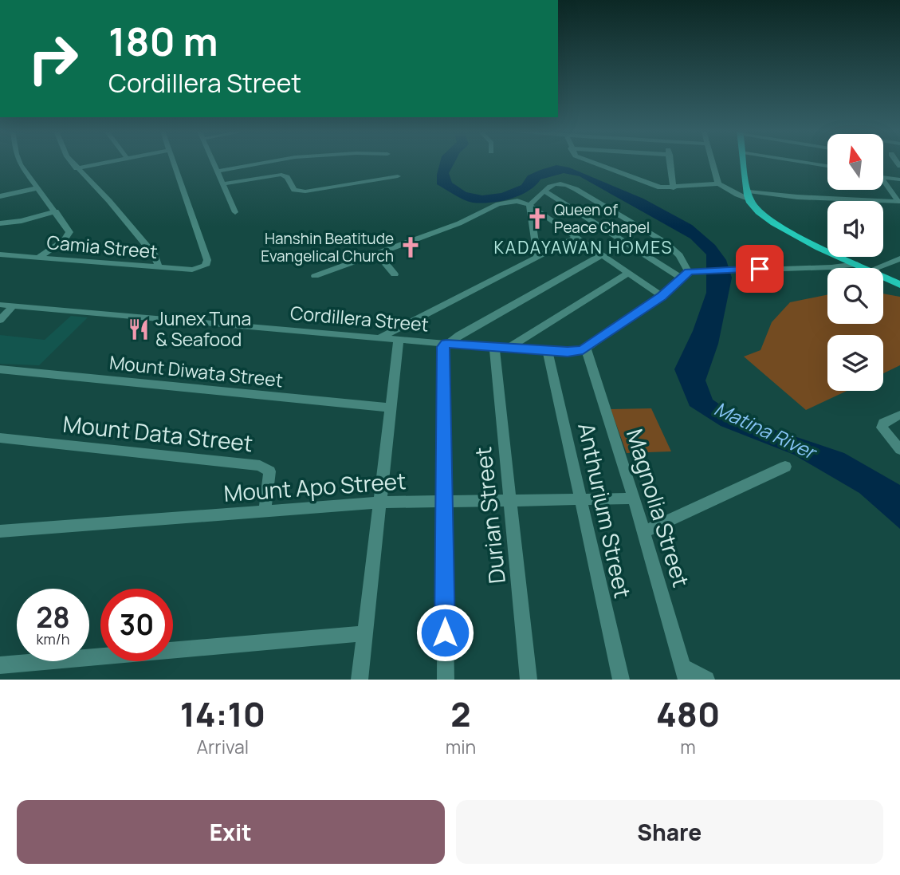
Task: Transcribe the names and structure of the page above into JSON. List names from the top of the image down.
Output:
{
  "streets": {
    "street": [
      "Camia Street",
      "Cordillera Street",
      "Mount Diwata Street",
      "Mount Data Street",
      "Mount Apo Street",
      "Magnolia Street",
      "Anthurium Street",
      "Durian Street"
    ]
  },
  "crossings": [
    ["Cordillera Street", "Magnolia Street"],
    ["Cordillera Street", "Anthurium Street"],
    ["Cordillera Street", "Durian Street"],
    ["Mount Data Street", "Mount Apo Street"],
    ["Mount Apo Street", "Magnolia Street"],
    ["Mount Apo Street", "Anthurium Street"],
    ["Mount Apo Street", "Durian Street"]
  ],
  "districts": ["KADAYAWAN HOMES"],
  "water": ["Matina River"],
  "places": {
    "church": ["Queen of Peace Chapel", "Hanshin Beatitude Evangelical Church"],
    "restaurant": ["Junex Tuna & Seafood"]
  },
  "north": "top",
  "page": {
    "turn": ["180 m", "Cordillera Street"],
    "speed": "28 km/h",
    "limit": "30",
    "eta": [
      "14:10",
      "Arrival",
      "2",
      "min",
      "480",
      "m"
    ],
    "buttons": ["Exit", "Share"]
  }
}
